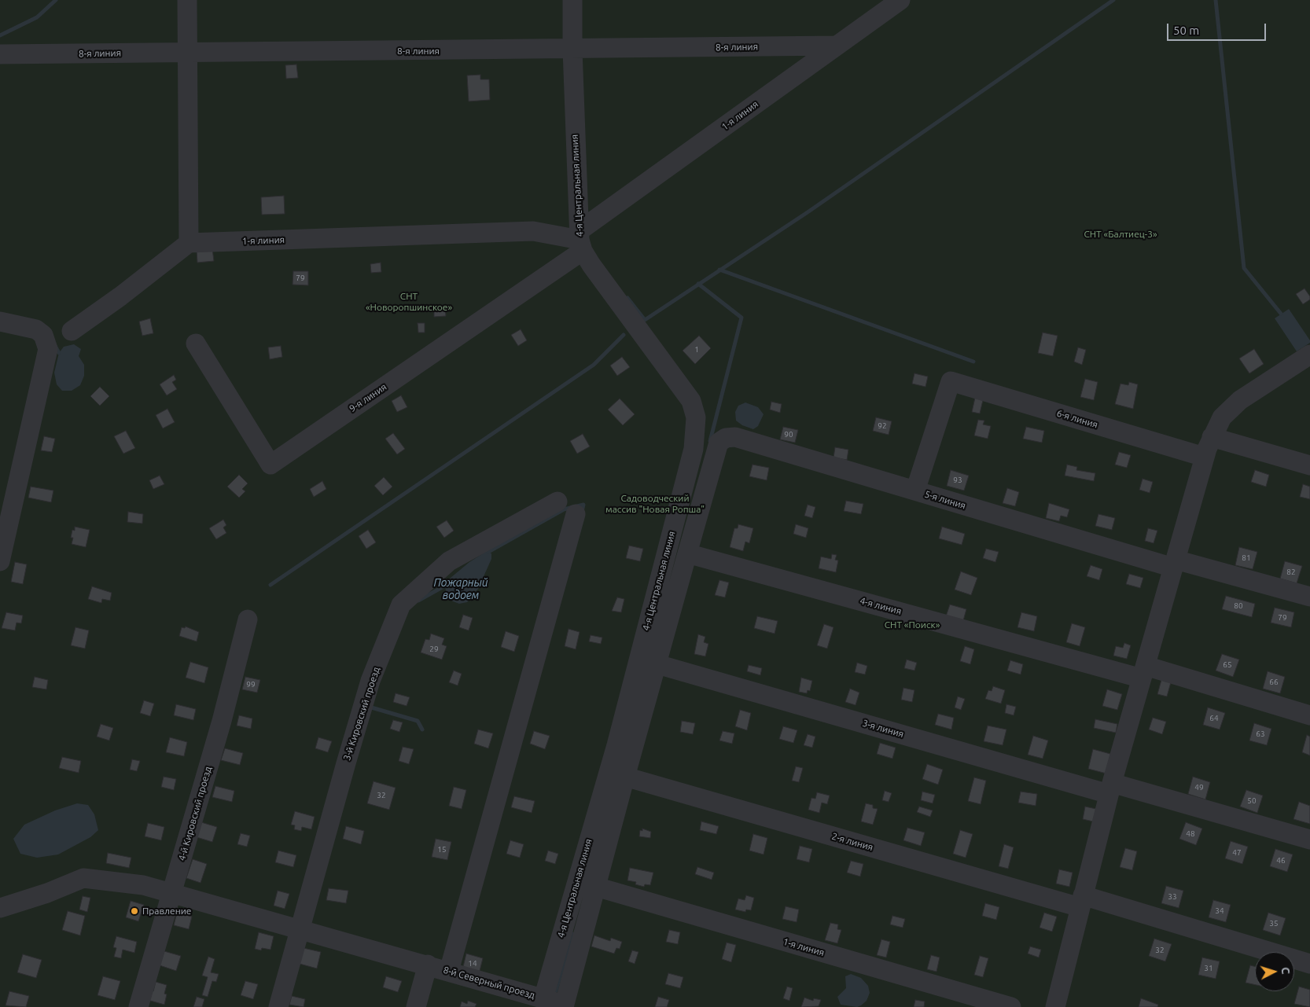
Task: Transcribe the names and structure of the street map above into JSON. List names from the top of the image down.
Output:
{
  "streets": {
    "street": [
      "8-я линия",
      "1-я линия",
      "4-я Центральная линия",
      "9-я линия",
      "6-я линия",
      "5-я линия",
      "4-я линия",
      "3-й Кировский проезд",
      "3-я линия",
      "4-й Кировский проезд",
      "2-я линия",
      "8-й Северный проезд"
    ]
  },
  "crossings": [
    ["8-я линия", "1-я линия"],
    ["8-я линия", "4-я Центральная линия"],
    ["1-я линия", "4-я Центральная линия"],
    ["1-я линия", "9-я линия"],
    ["4-я Центральная линия", "9-я линия"],
    ["4-я Центральная линия", "8-й Северный проезд"],
    ["6-я линия", "5-я линия"],
    ["5-я линия", "4-я линия"],
    ["3-й Кировский проезд", "8-й Северный проезд"],
    ["4-й Кировский проезд", "8-й Северный проезд"]
  ],
  "water": ["Пожарный водоем"],
  "parks": [
    "СНТ «Балтиец-3»",
    "СНТ «Новоропшинское»",
    "Садоводческий массив \"Новая Ропша\"",
    "СНТ «Поиск»"
  ],
  "places": ["Правление"],
  "house_numbers": [
    "79",
    "1",
    "92",
    "90",
    "93",
    "81",
    "82",
    "80",
    "79",
    "29",
    "65",
    "66",
    "99",
    "64",
    "63",
    "49",
    "32",
    "50",
    "48",
    "15",
    "47",
    "46",
    "33",
    "34",
    "35",
    "32",
    "14",
    "31"
  ],
  "scale_bar": "50 m",
  "north": "right"
}
